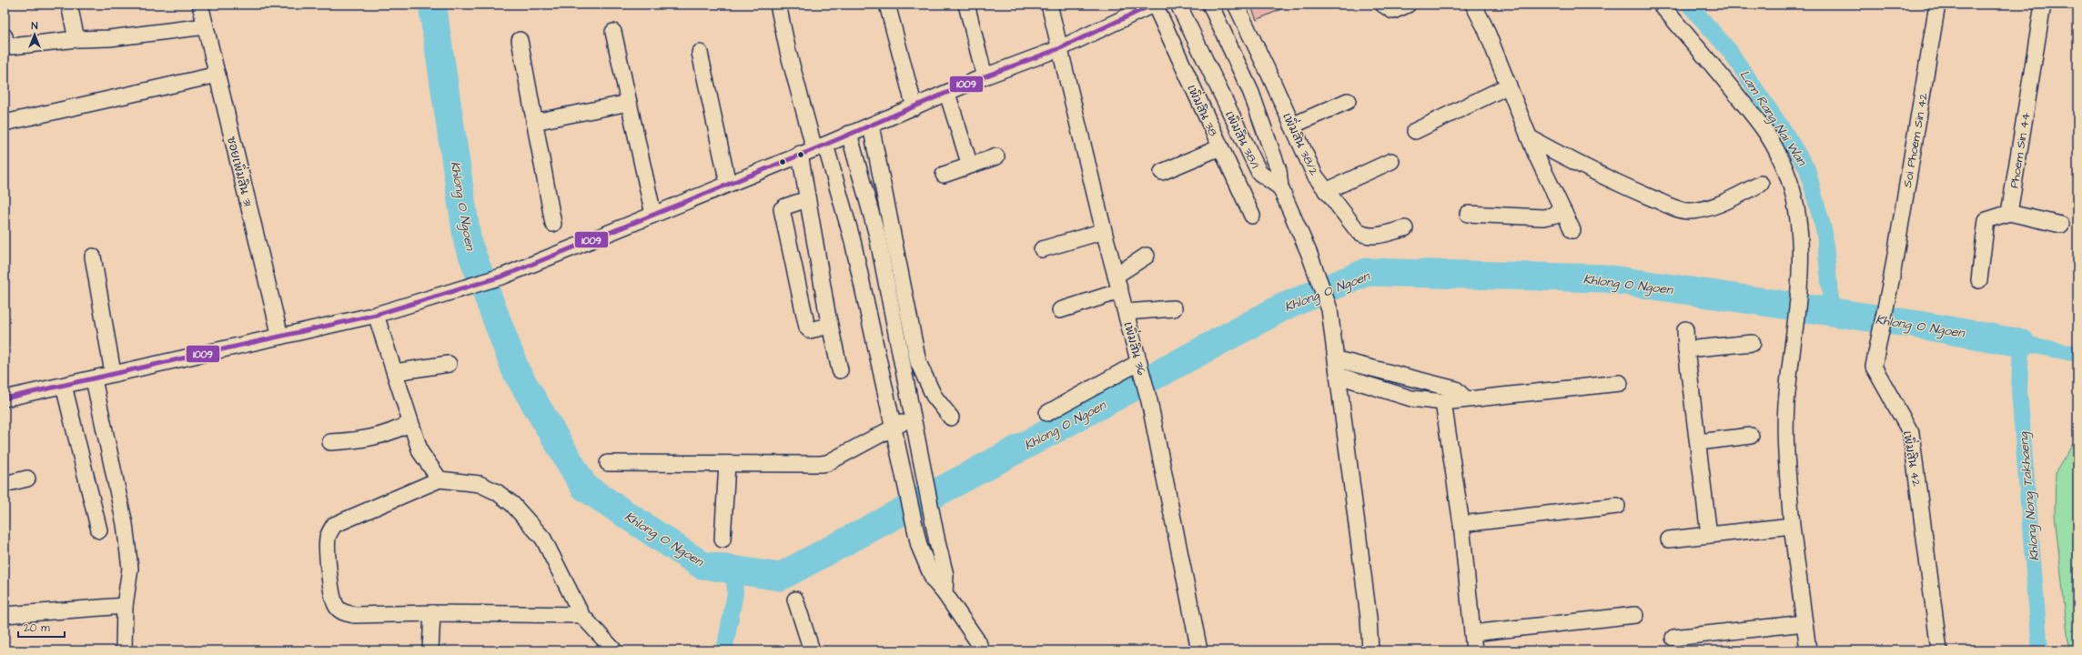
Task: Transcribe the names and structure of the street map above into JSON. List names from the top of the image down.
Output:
{
  "streets": {
    "street": [
      "เพิ่มสิน 38",
      "เพิ่มสิน 38/1",
      "Soi Phoem Sin 42",
      "เพิ่มสิน 38/2",
      "Phoem Sin 44",
      "ซอยเพิ่มสิน 31",
      "เพิ่มสิน 36",
      "เพิ่มสิน 42"
    ]
  },
  "crossings": [
    ["Soi Phoem Sin 42", "เพิ่มสิน 42"]
  ],
  "water": ["Lam Rang Nai Wan", "Khlong O Ngoen", "Khlong Nong Takhaeng"],
  "lines": ["transit line 1009"],
  "scale_bar": "20 m",
  "north": "top"
}
